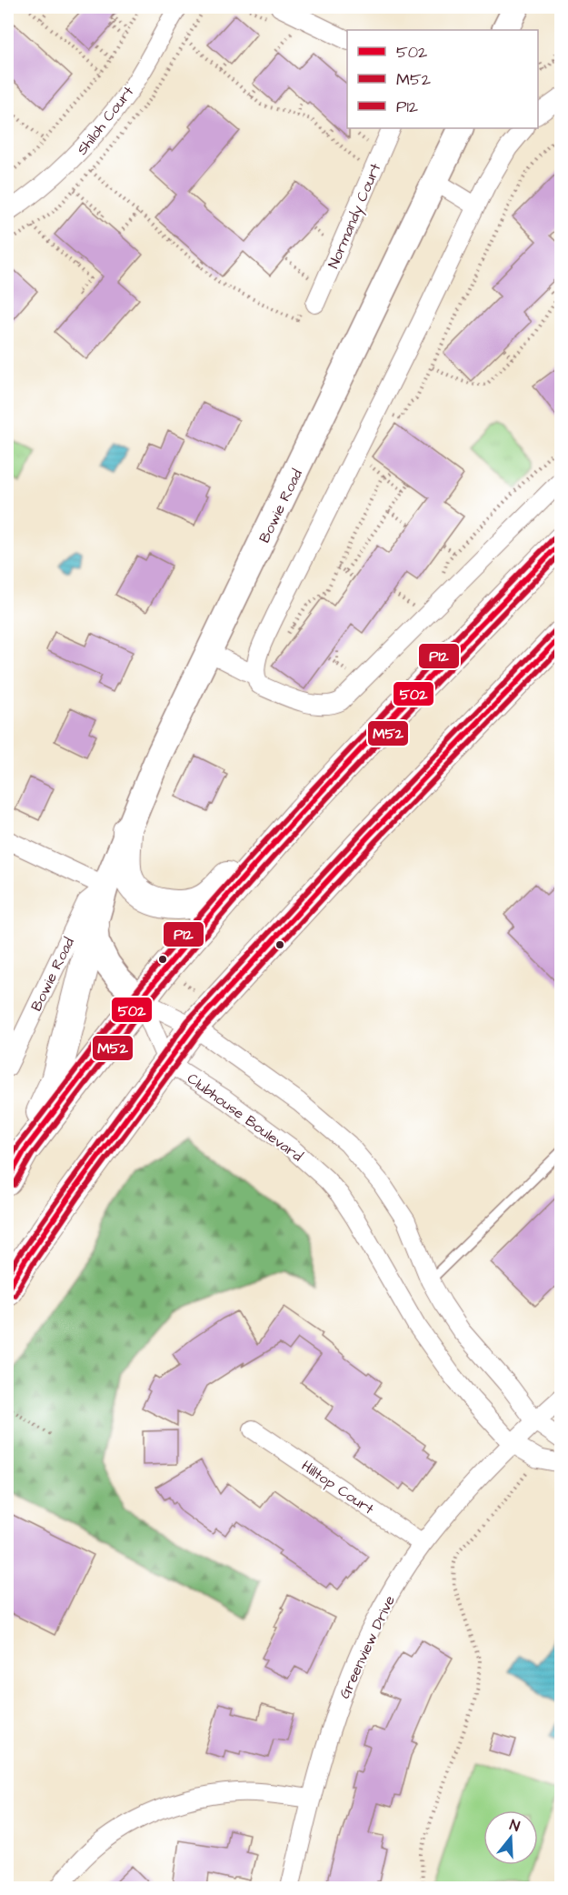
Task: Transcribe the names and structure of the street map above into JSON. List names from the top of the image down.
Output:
{
  "streets": {
    "street": [
      "Shiloh Court",
      "Normandy Court",
      "Bowie Road",
      "Clubhouse Boulevard",
      "Hilltop Court",
      "Greenview Drive"
    ]
  },
  "crossings": [
    ["Clubhouse Boulevard", "Greenview Drive"],
    ["Hilltop Court", "Greenview Drive"]
  ],
  "lines": ["transit line P12", "transit line 502", "transit line M52"],
  "legend": ["502", "M52", "P12"],
  "north": "top"
}
